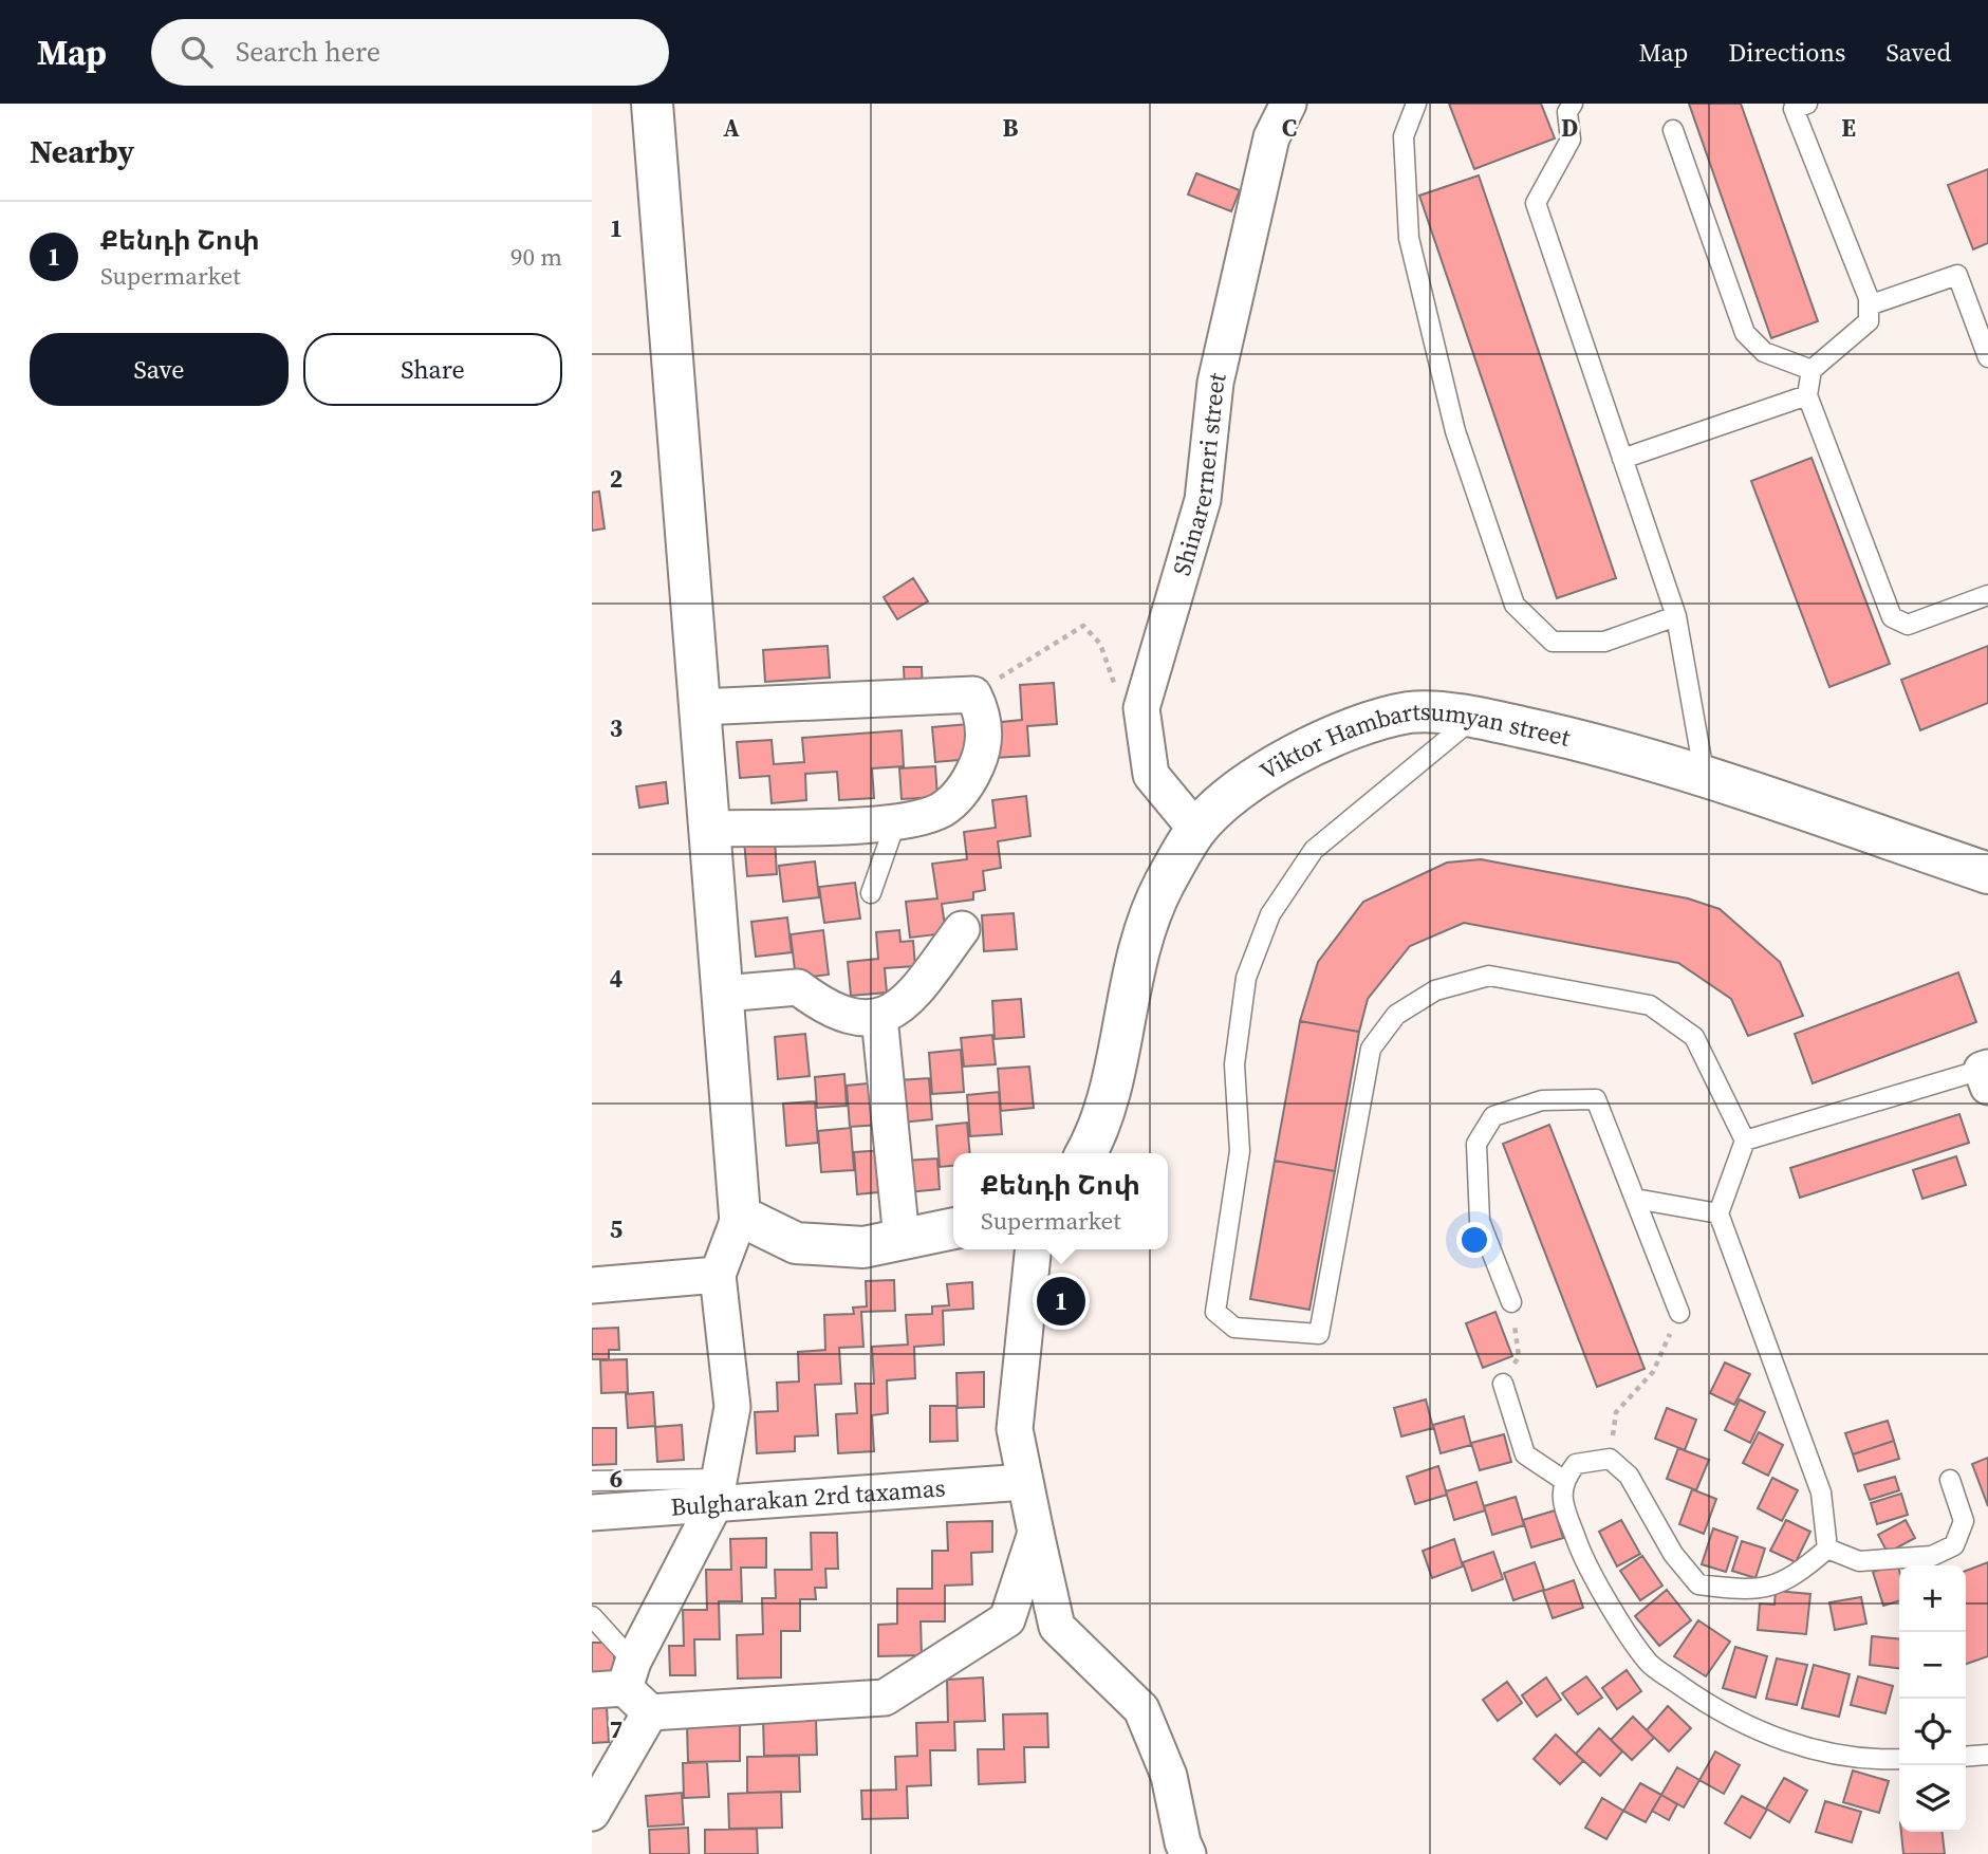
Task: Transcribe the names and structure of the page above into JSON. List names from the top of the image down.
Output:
{
  "streets": {
    "street": ["Shinarerneri street", "Viktor Hambartsumyan street", "Bulgharakan 2rd taxamas"]
  },
  "crossings": [
    ["Shinarerneri street", "Viktor Hambartsumyan street"]
  ],
  "page": {
    "header": "Map",
    "search": "Search here",
    "nav": ["Map", "Directions", "Saved"],
    "heading": "Nearby",
    "list": [
      {
        "mark": "1",
        "name": "Քենդի Շոփ",
        "note": "Supermarket",
        "value": "90 m"
      }
    ],
    "buttons": ["Save", "Share"],
    "popup": ["Քենդի Շոփ", "Supermarket"],
    "pins": "1",
    "map_buttons": ["+", "−"]
  },
  "grid": {
    "columns": [
      "A",
      "B",
      "C",
      "D",
      "E"
    ],
    "rows": [
      "1",
      "2",
      "3",
      "4",
      "5",
      "6",
      "7"
    ]
  }
}
